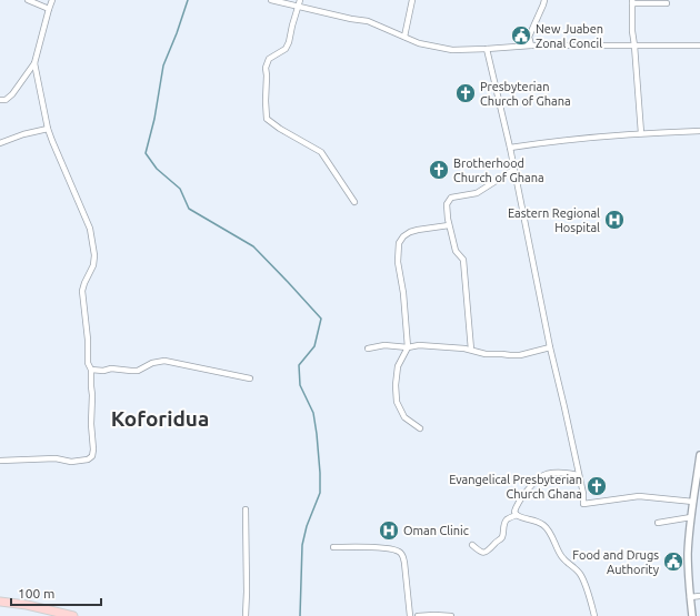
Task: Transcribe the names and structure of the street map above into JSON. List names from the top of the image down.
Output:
{
  "districts": ["Koforidua"],
  "places": {
    "public building": ["New Juaben Zonal Concil", "Food and Drugs Authority"],
    "church": ["Presbyterian Church of Ghana", "Brotherhood Church of Ghana", "Evangelical Presbyterian Church Ghana"],
    "hospital": ["Eastern Regional Hospital", "Oman Clinic"]
  },
  "scale_bar": "100 m"
}
